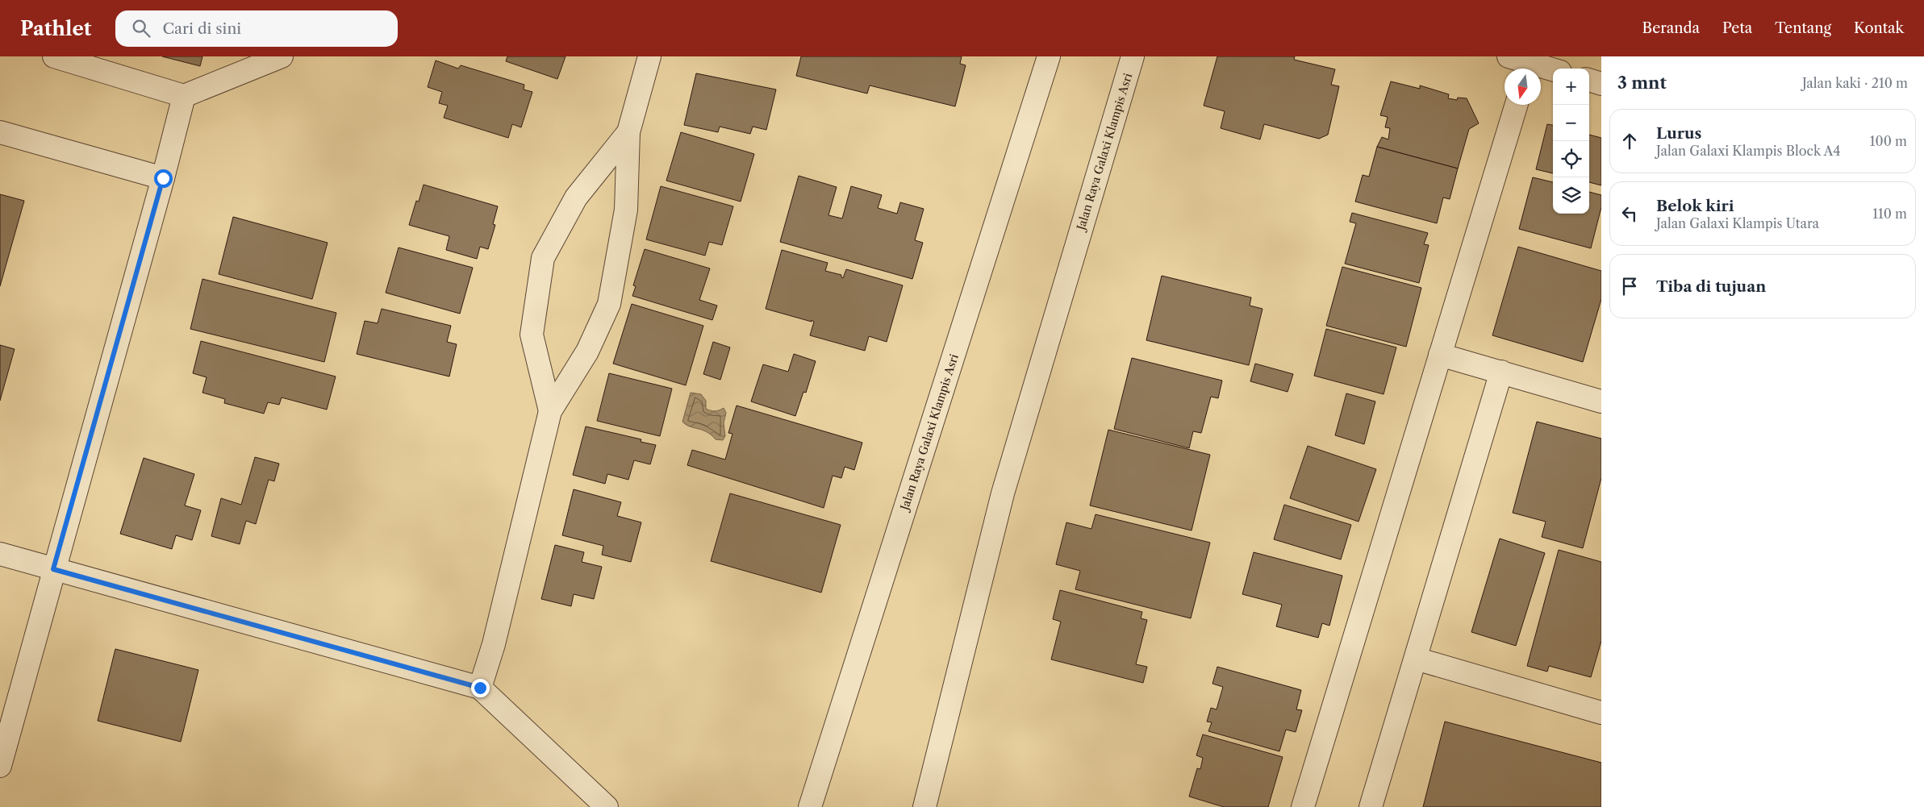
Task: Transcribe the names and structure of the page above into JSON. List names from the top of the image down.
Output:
{
  "streets": {
    "street": ["Jalan Raya Galaxi Klampis Asri"]
  },
  "north": "bottom",
  "page": {
    "header": "Pathlet",
    "search": "Cari di sini",
    "nav": [
      "Beranda",
      "Peta",
      "Tentang",
      "Kontak"
    ],
    "heading": ["3 mnt", "Jalan kaki · 210 m"],
    "map_buttons": ["+", "−"],
    "list": [
      ["Lurus", "Jalan Galaxi Klampis Block A4", "100 m"],
      ["Belok kiri", "Jalan Galaxi Klampis Utara", "110 m"],
      "Tiba di tujuan"
    ]
  }
}
